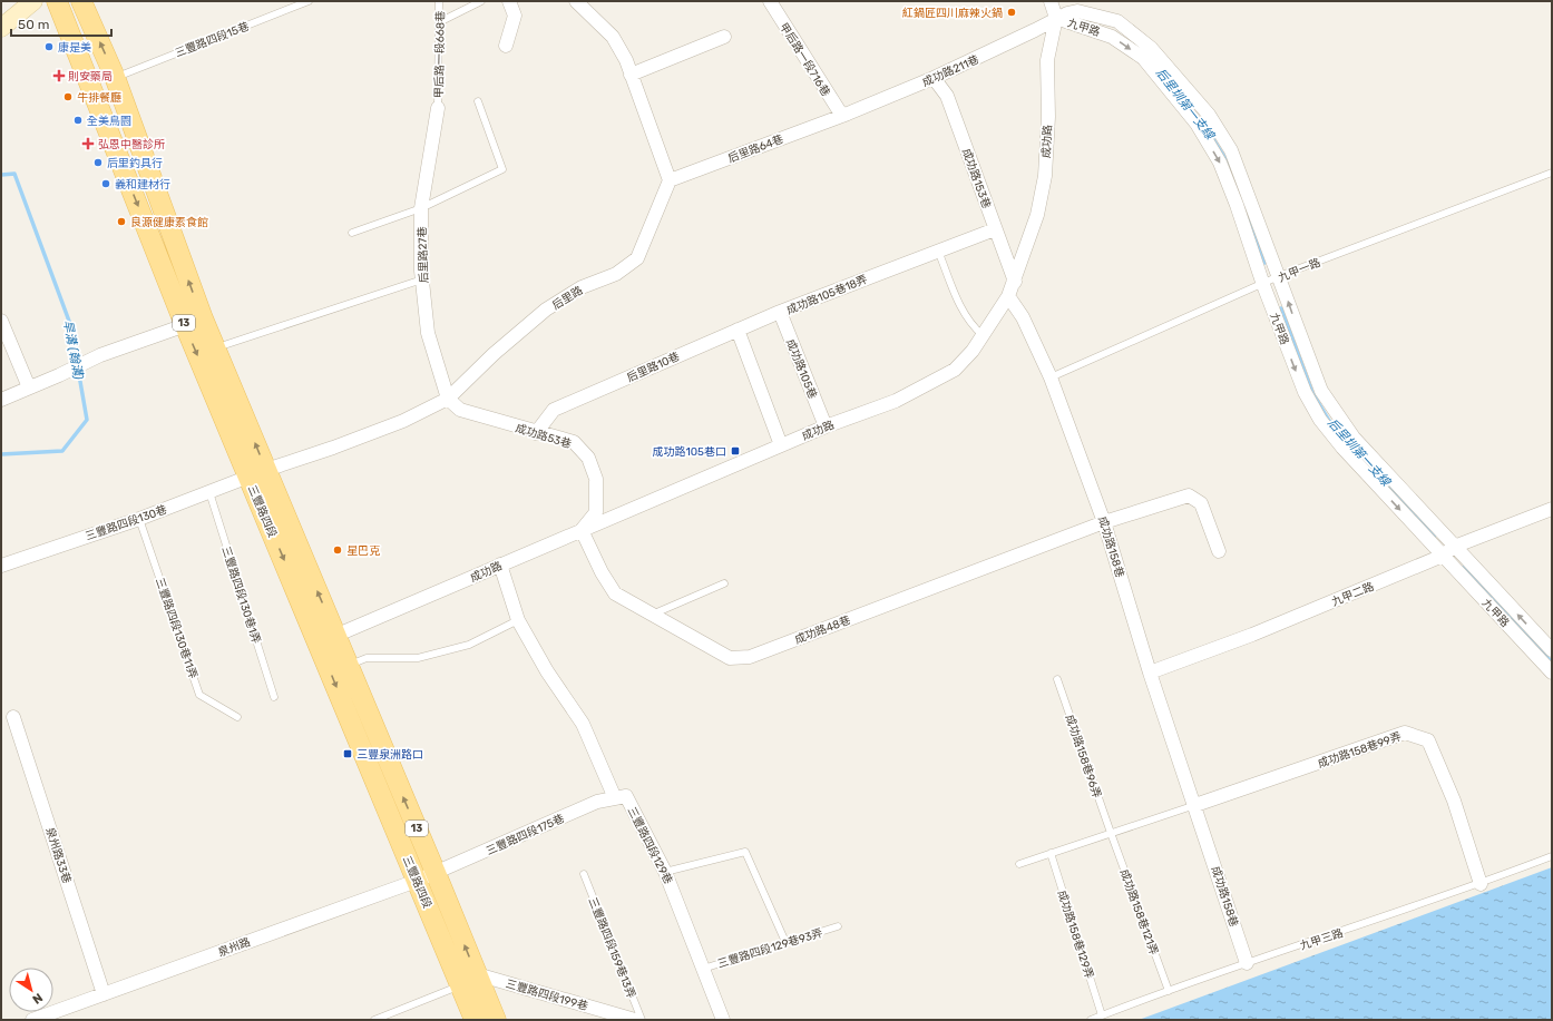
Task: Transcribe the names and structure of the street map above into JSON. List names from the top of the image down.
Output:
{
  "streets": {
    "main road": ["13", "三豐路四段"],
    "street": [
      "九甲路",
      "甲后路一段716巷",
      "成功路211巷",
      "成功路",
      "后里路64巷",
      "成功路153巷",
      "后里路27巷",
      "成功路105巷18弄",
      "后里路",
      "后里路10巷",
      "成功路105巷",
      "成功路53巷",
      "三豐路四段130巷",
      "成功路158巷",
      "九甲二路",
      "成功路48巷",
      "成功路158巷99弄",
      "三豐路四段175巷",
      "三豐路四段129巷",
      "泉州路33巷",
      "泉州路",
      "三豐路四段199巷"
    ],
    "lane": [
      "三豐路四段15巷",
      "甲后路一段668巷",
      "九甲一路",
      "三豐路四段130巷1弄",
      "三豐路四段130巷11弄",
      "成功路158巷96弄",
      "成功路158巷121弄",
      "成功路158巷129弄",
      "九甲三路",
      "三豐路四段159巷13弄",
      "三豐路四段129巷93弄"
    ]
  },
  "crossings": [
    ["九甲路", "成功路211巷"],
    ["九甲路", "成功路"],
    ["九甲路", "九甲一路"],
    ["九甲路", "九甲二路"],
    ["三豐路四段15巷", "三豐路四段"],
    ["甲后路一段668巷", "后里路27巷"],
    ["甲后路一段716巷", "成功路211巷"],
    ["甲后路一段716巷", "后里路64巷"],
    ["成功路211巷", "成功路"],
    ["成功路211巷", "后里路64巷"],
    ["成功路211巷", "成功路153巷"],
    ["成功路", "成功路153巷"],
    ["成功路", "成功路105巷"],
    ["成功路", "成功路53巷"],
    ["成功路", "三豐路四段"],
    ["成功路", "成功路158巷"],
    ["成功路", "成功路48巷"],
    ["成功路", "三豐路四段129巷"],
    ["后里路64巷", "后里路"],
    ["成功路153巷", "成功路105巷18弄"],
    ["后里路27巷", "后里路"],
    ["后里路27巷", "成功路53巷"],
    ["九甲一路", "成功路158巷"],
    ["成功路105巷18弄", "后里路10巷"],
    ["成功路105巷18弄", "成功路105巷"],
    ["后里路", "成功路53巷"],
    ["后里路", "三豐路四段"],
    ["后里路", "三豐路四段130巷"],
    ["后里路10巷", "成功路105巷"],
    ["后里路10巷", "成功路53巷"],
    ["成功路53巷", "成功路48巷"],
    ["三豐路四段", "三豐路四段130巷"],
    ["三豐路四段", "三豐路四段175巷"],
    ["三豐路四段", "泉州路"],
    ["三豐路四段", "三豐路四段199巷"],
    ["三豐路四段130巷", "三豐路四段130巷1弄"],
    ["三豐路四段130巷", "三豐路四段130巷11弄"],
    ["成功路158巷", "九甲二路"],
    ["成功路158巷", "成功路48巷"],
    ["成功路158巷", "成功路158巷99弄"],
    ["成功路158巷", "九甲三路"],
    ["成功路158巷99弄", "九甲三路"],
    ["成功路158巷96弄", "成功路158巷121弄"],
    ["三豐路四段175巷", "三豐路四段129巷"],
    ["三豐路四段175巷", "泉州路"],
    ["三豐路四段129巷", "三豐路四段129巷93弄"],
    ["泉州路33巷", "泉州路"],
    ["成功路158巷121弄", "九甲三路"],
    ["成功路158巷129弄", "九甲三路"]
  ],
  "water": ["后里圳第一支線", "旱溝 (翰溝)"],
  "places": {
    "other": [
      "紅鍋匠四川麻辣火鍋",
      "康是美",
      "牛排餐廳",
      "全美鳥園",
      "后里釣具行",
      "義和建材行",
      "良源健康素食館",
      "星巴克"
    ],
    "health": ["則安藥局", "弘恩中醫診所"],
    "transit": ["成功路105巷口", "三豐泉洲路口"]
  },
  "scale_bar": "50 m",
  "north": "bottom right"
}
